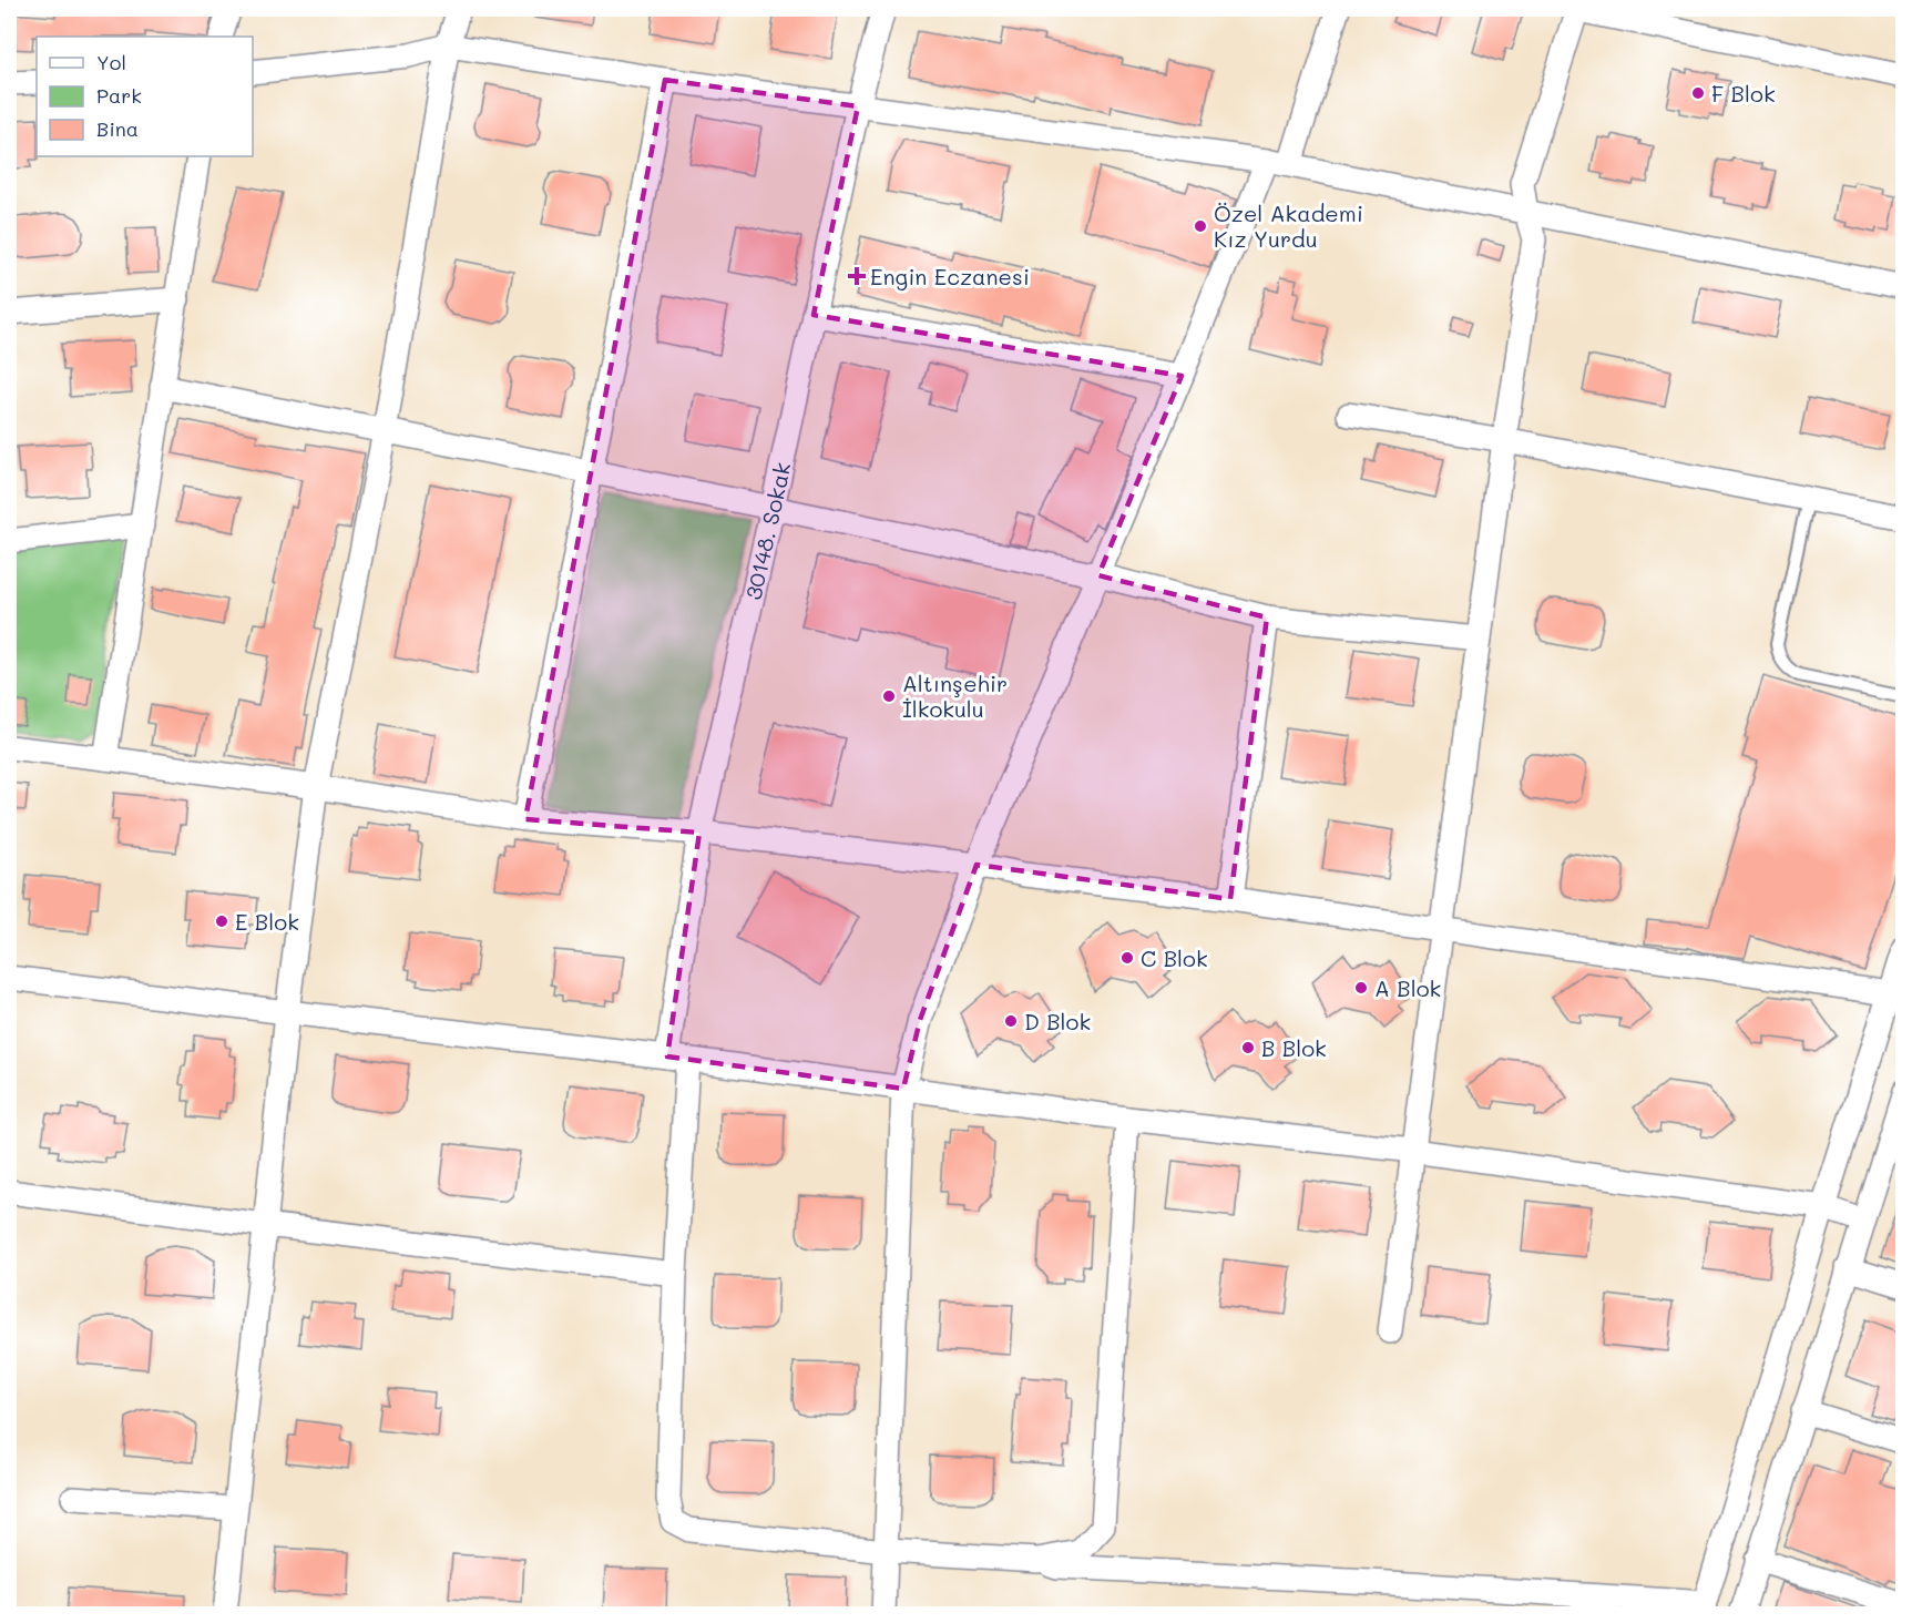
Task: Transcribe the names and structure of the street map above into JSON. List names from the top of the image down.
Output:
{
  "streets": {
    "street": ["30148. Sokak"]
  },
  "places": {
    "other": [
      "F Blok",
      "Özel Akademi Kız Yurdu",
      "Altınşehir İlkokulu",
      "E Blok",
      "C Blok",
      "A Blok",
      "D Blok",
      "B Blok"
    ],
    "health": ["Engin Eczanesi"]
  },
  "legend": ["Yol", "Park", "Bina"]
}
